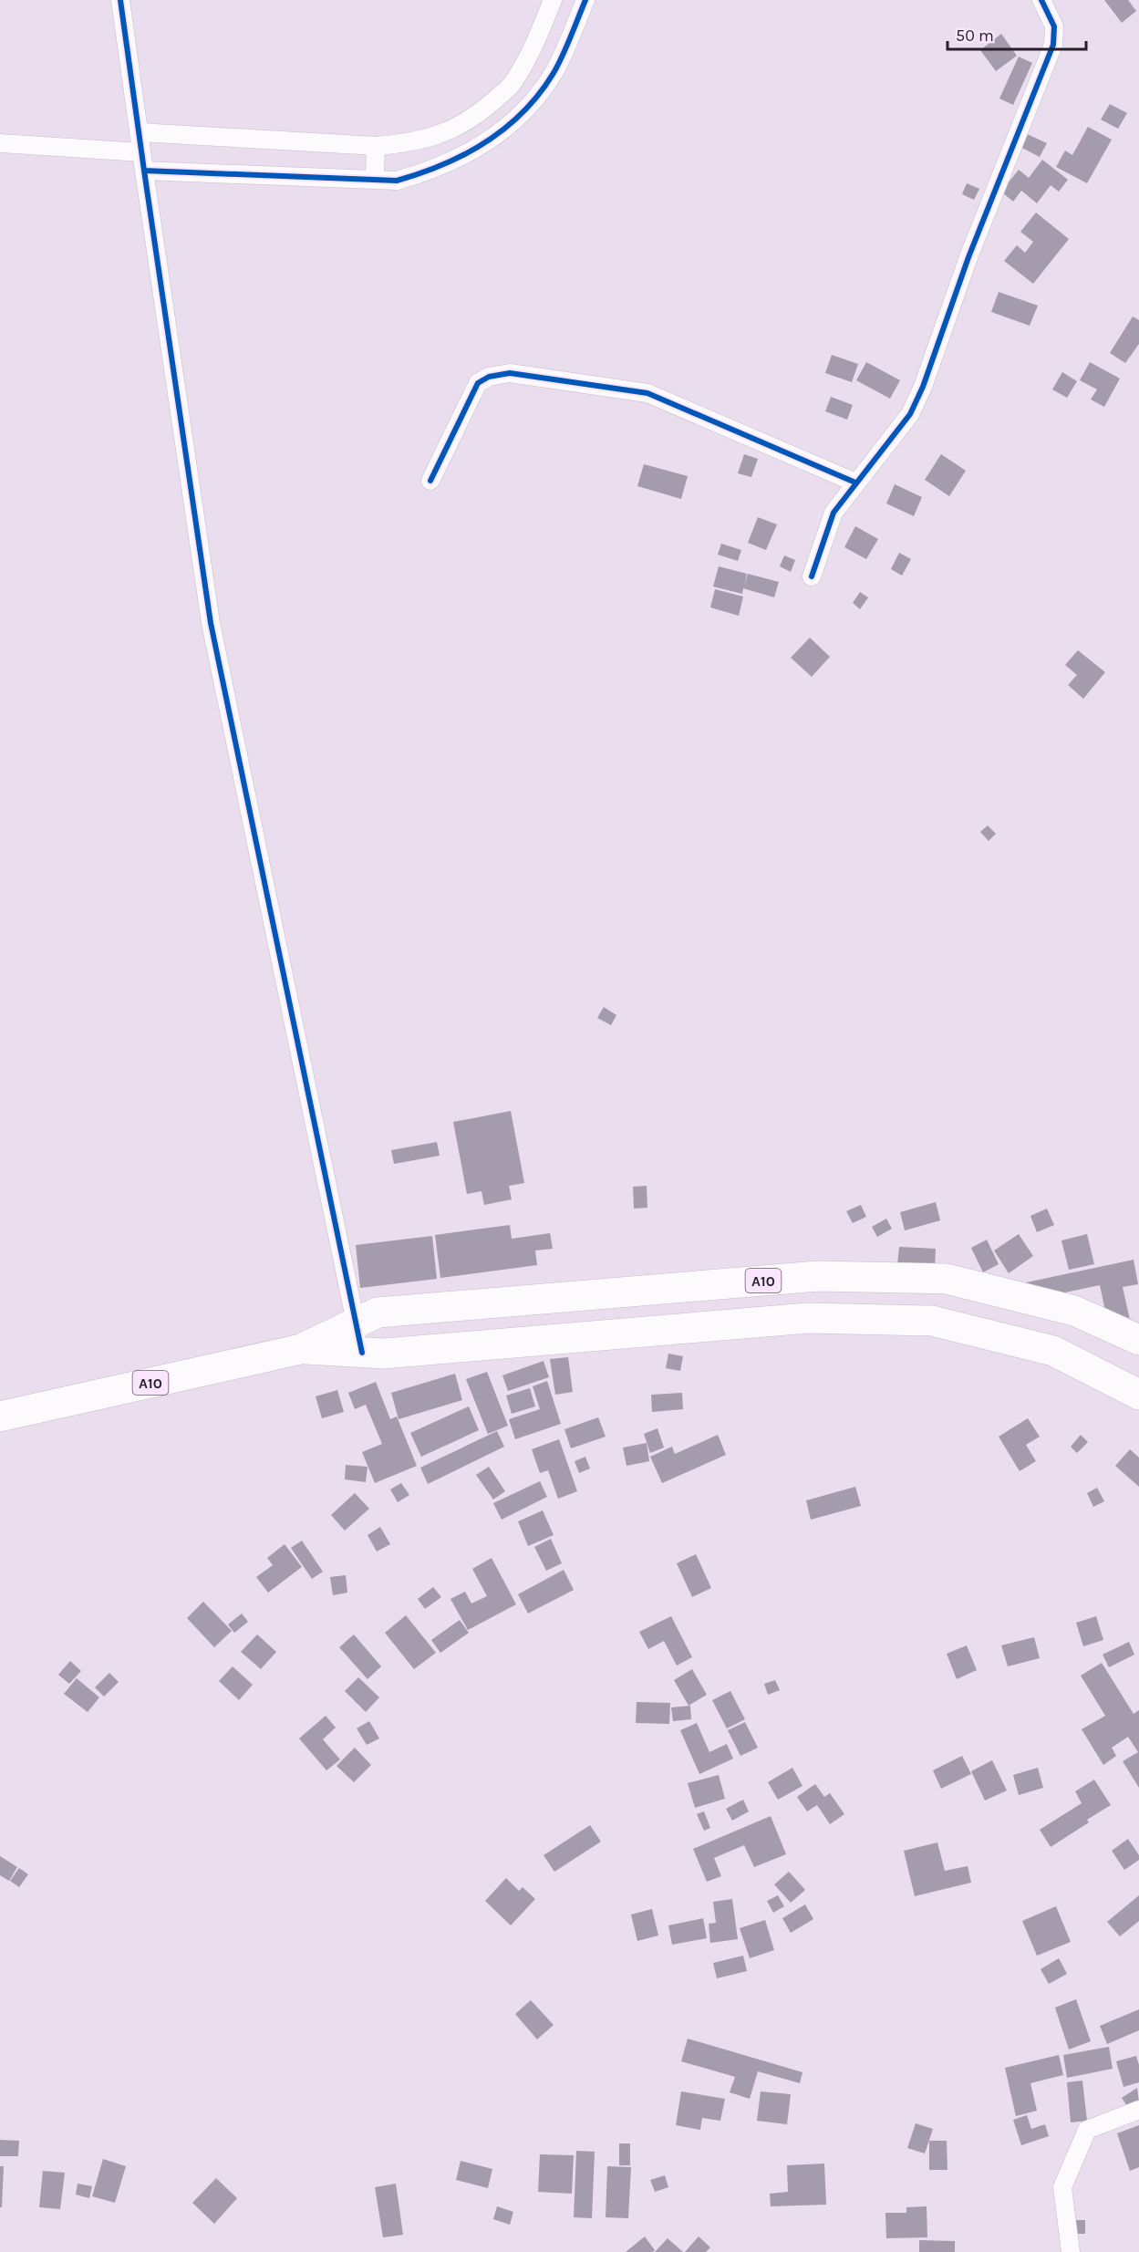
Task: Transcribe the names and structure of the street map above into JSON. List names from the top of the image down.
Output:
{
  "streets": {
    "highway": ["A10"]
  },
  "scale_bar": "50 m"
}
